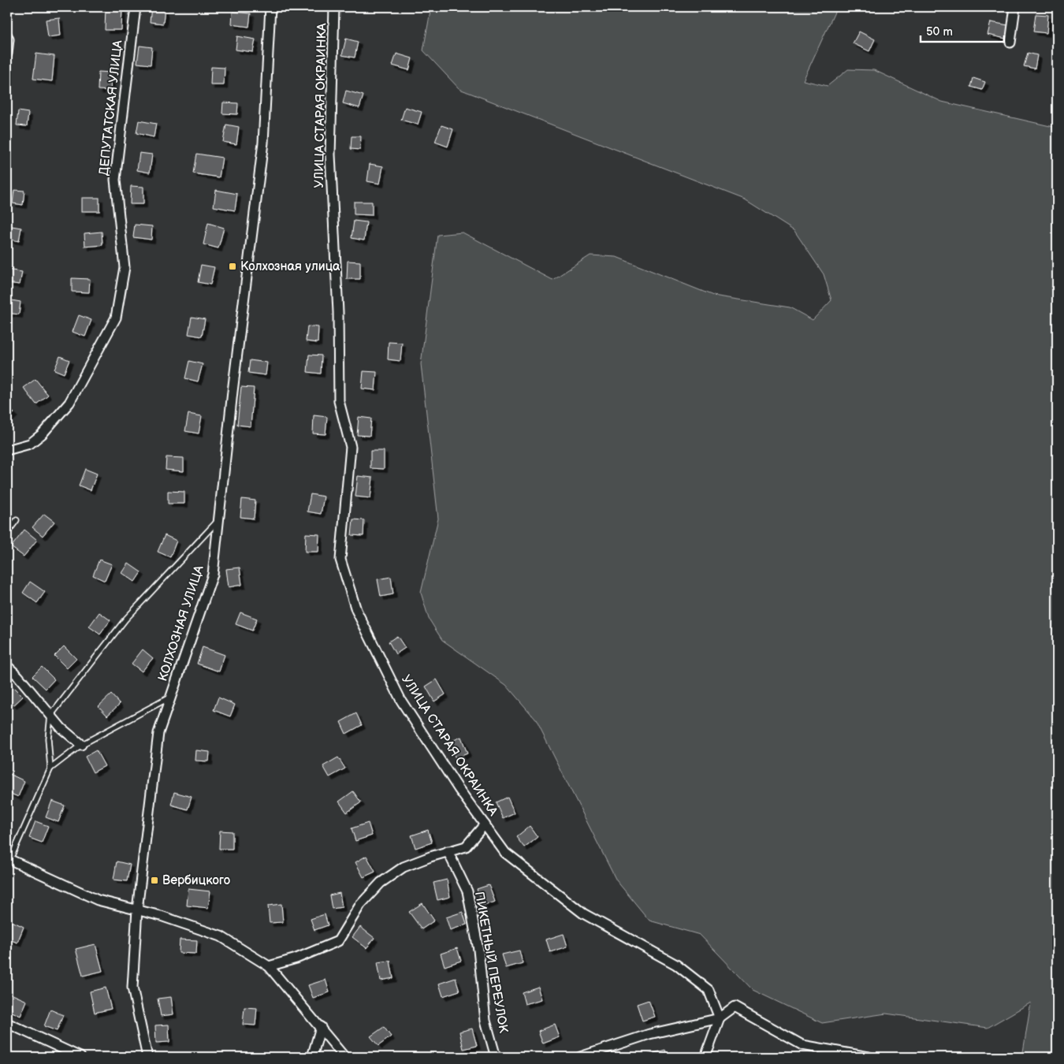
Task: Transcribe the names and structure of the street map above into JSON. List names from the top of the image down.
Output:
{
  "streets": {
    "street": [
      "УЛИЦА СТАРАЯ ОКРАИНКА",
      "ДЕПУТАТСКАЯ УЛИЦА",
      "КОЛХОЗНАЯ УЛИЦА",
      "ПИКЕТНЫЙ ПЕРЕУЛОК"
    ]
  },
  "places": {
    "transit": ["Колхозная улица", "Вербицкого"]
  },
  "scale_bar": "50 m"
}
